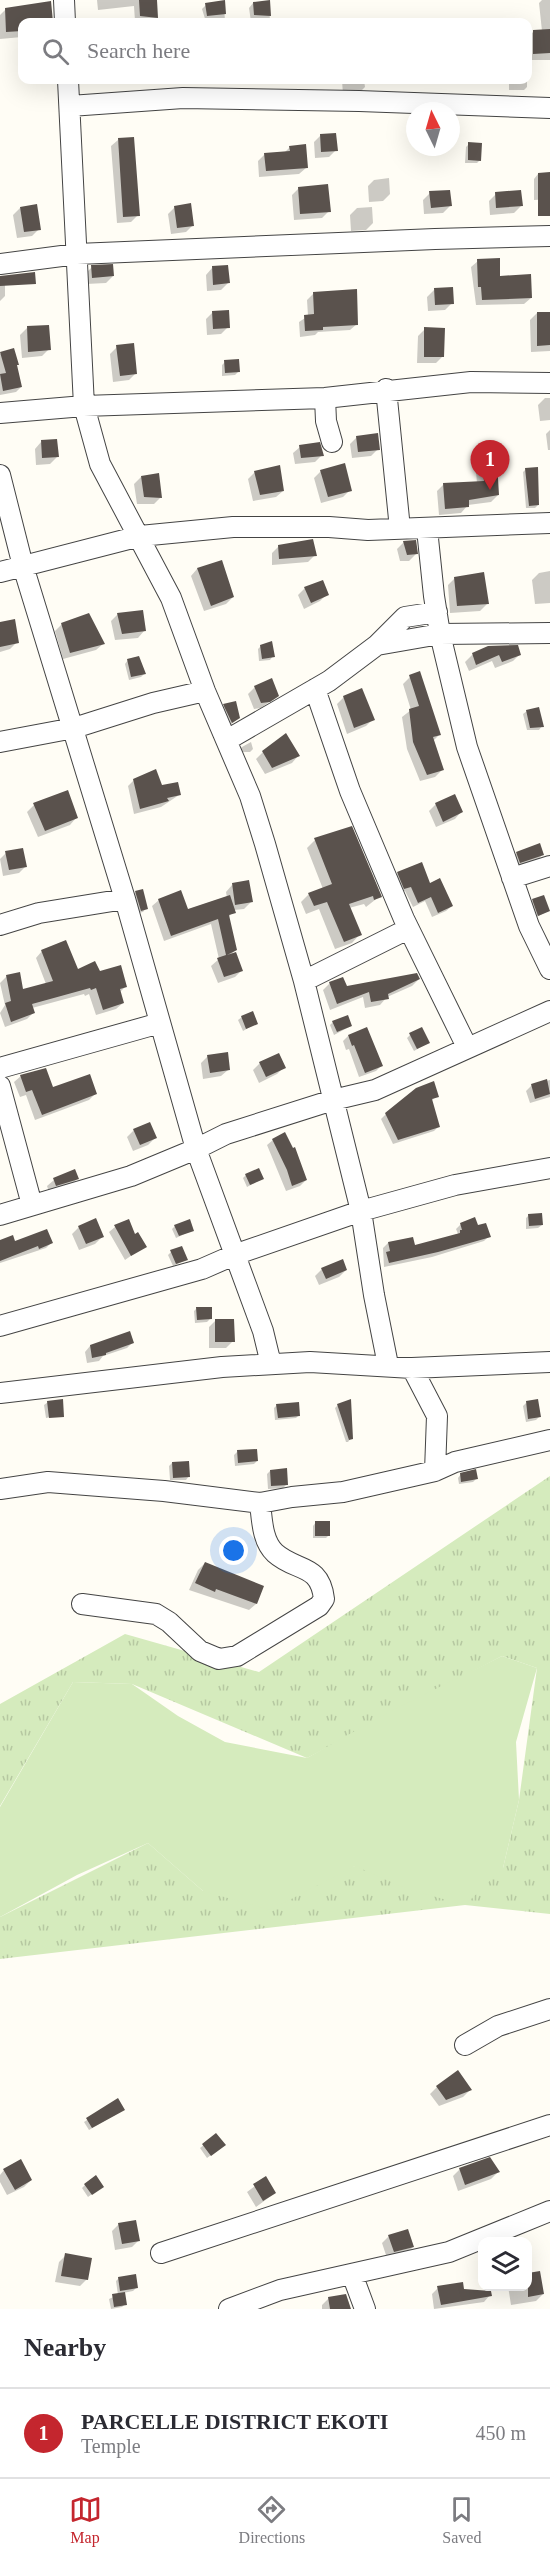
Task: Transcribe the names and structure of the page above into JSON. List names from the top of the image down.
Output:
{
  "north": "top",
  "page": {
    "search": "Search here",
    "pins": "1",
    "heading": "Nearby",
    "list": [
      {
        "mark": "1",
        "name": "PARCELLE DISTRICT EKOTI",
        "note": "Temple",
        "value": "450 m"
      }
    ],
    "nav": ["Map", "Directions", "Saved"]
  }
}
